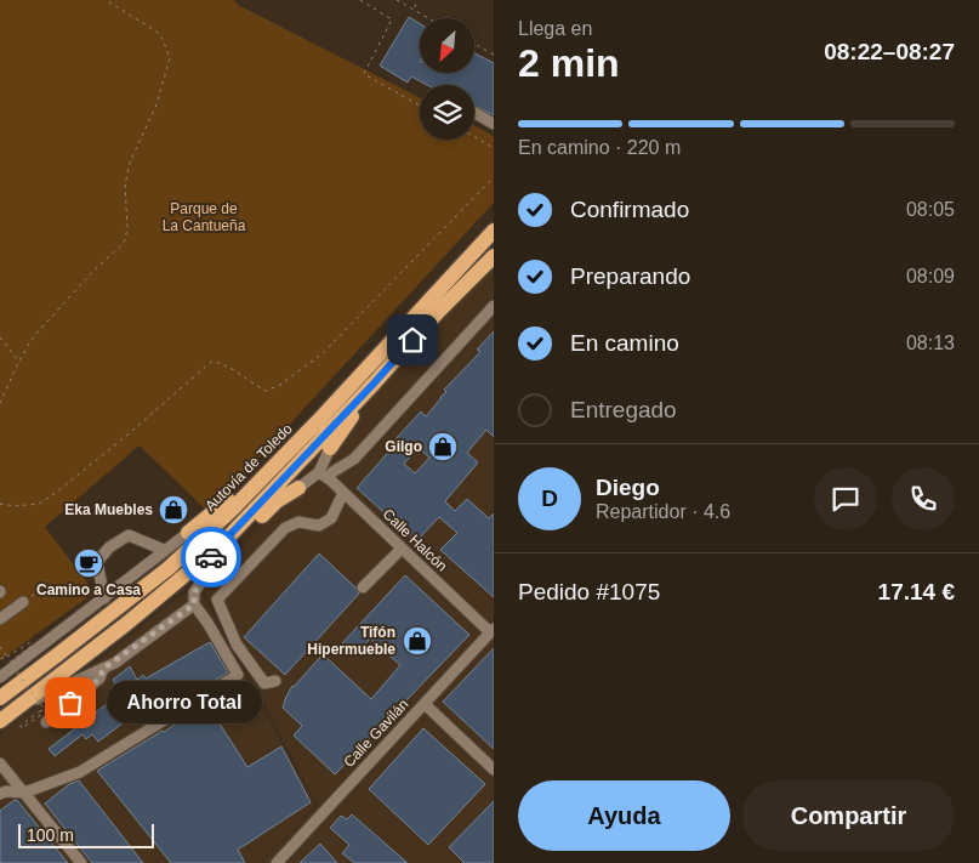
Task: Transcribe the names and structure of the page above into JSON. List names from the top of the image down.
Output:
{
  "streets": {
    "highway": ["Autovía de Toledo"],
    "street": ["Calle Halcón", "Calle Gavilán"]
  },
  "crossings": [
    ["Calle Halcón", "Calle Gavilán"]
  ],
  "parks": ["Parque de La Cantueña"],
  "places": {
    "shop": ["Gilgo", "Eka Muebles", "Tifón Hipermueble"],
    "cafe": ["Camino a Casa"],
    "other": ["Ahorro Total"]
  },
  "scale_bar": "100 m",
  "north": "bottom left",
  "page": {
    "heading": ["2 min", "Llega en", "08:22–08:27"],
    "panel": [
      "Diego",
      "Repartidor · 4.6",
      "Pedido #1075",
      "17.14 €"
    ],
    "bar": "En camino · 220 m",
    "list": [
      ["Confirmado", "08:05"],
      ["Preparando", "08:09"],
      ["En camino", "08:13"],
      "Entregado"
    ],
    "round": "D",
    "bubble": "Ahorro Total",
    "buttons": ["Ayuda", "Compartir"],
    "scale": "100 m"
  }
}
